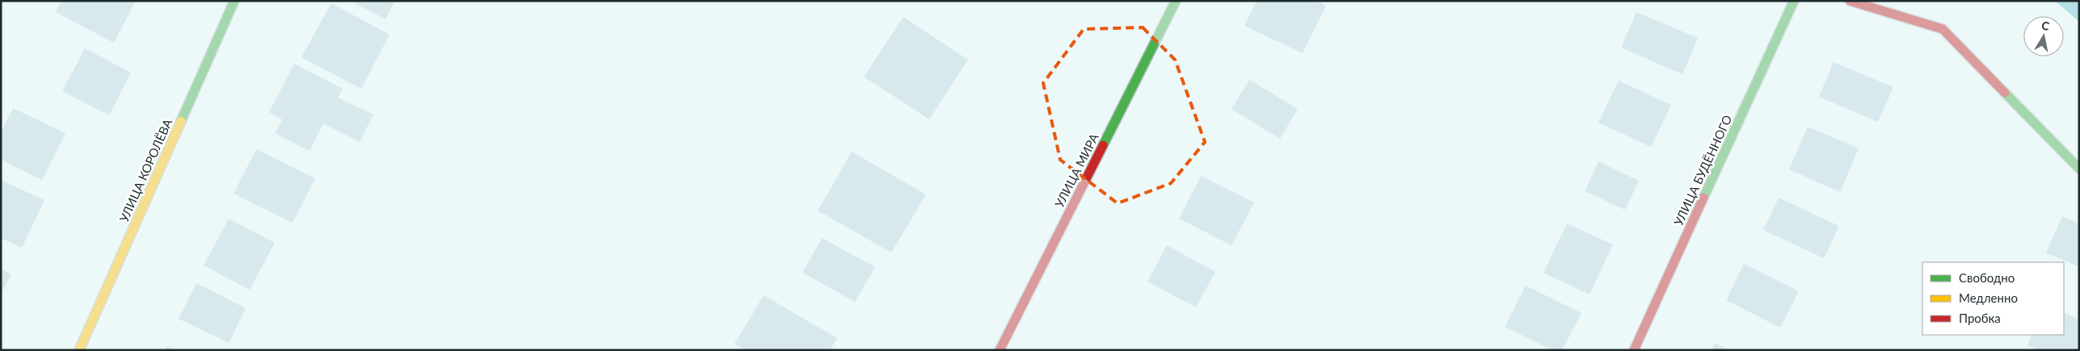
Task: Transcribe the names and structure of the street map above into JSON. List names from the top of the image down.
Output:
{
  "streets": {
    "street": ["УЛИЦА КОРОЛЁВА", "УЛИЦА МИРА", "УЛИЦА БУДЁННОГО"]
  },
  "legend": ["Свободно", "Медленно", "Пробка"],
  "north": "top"
}
